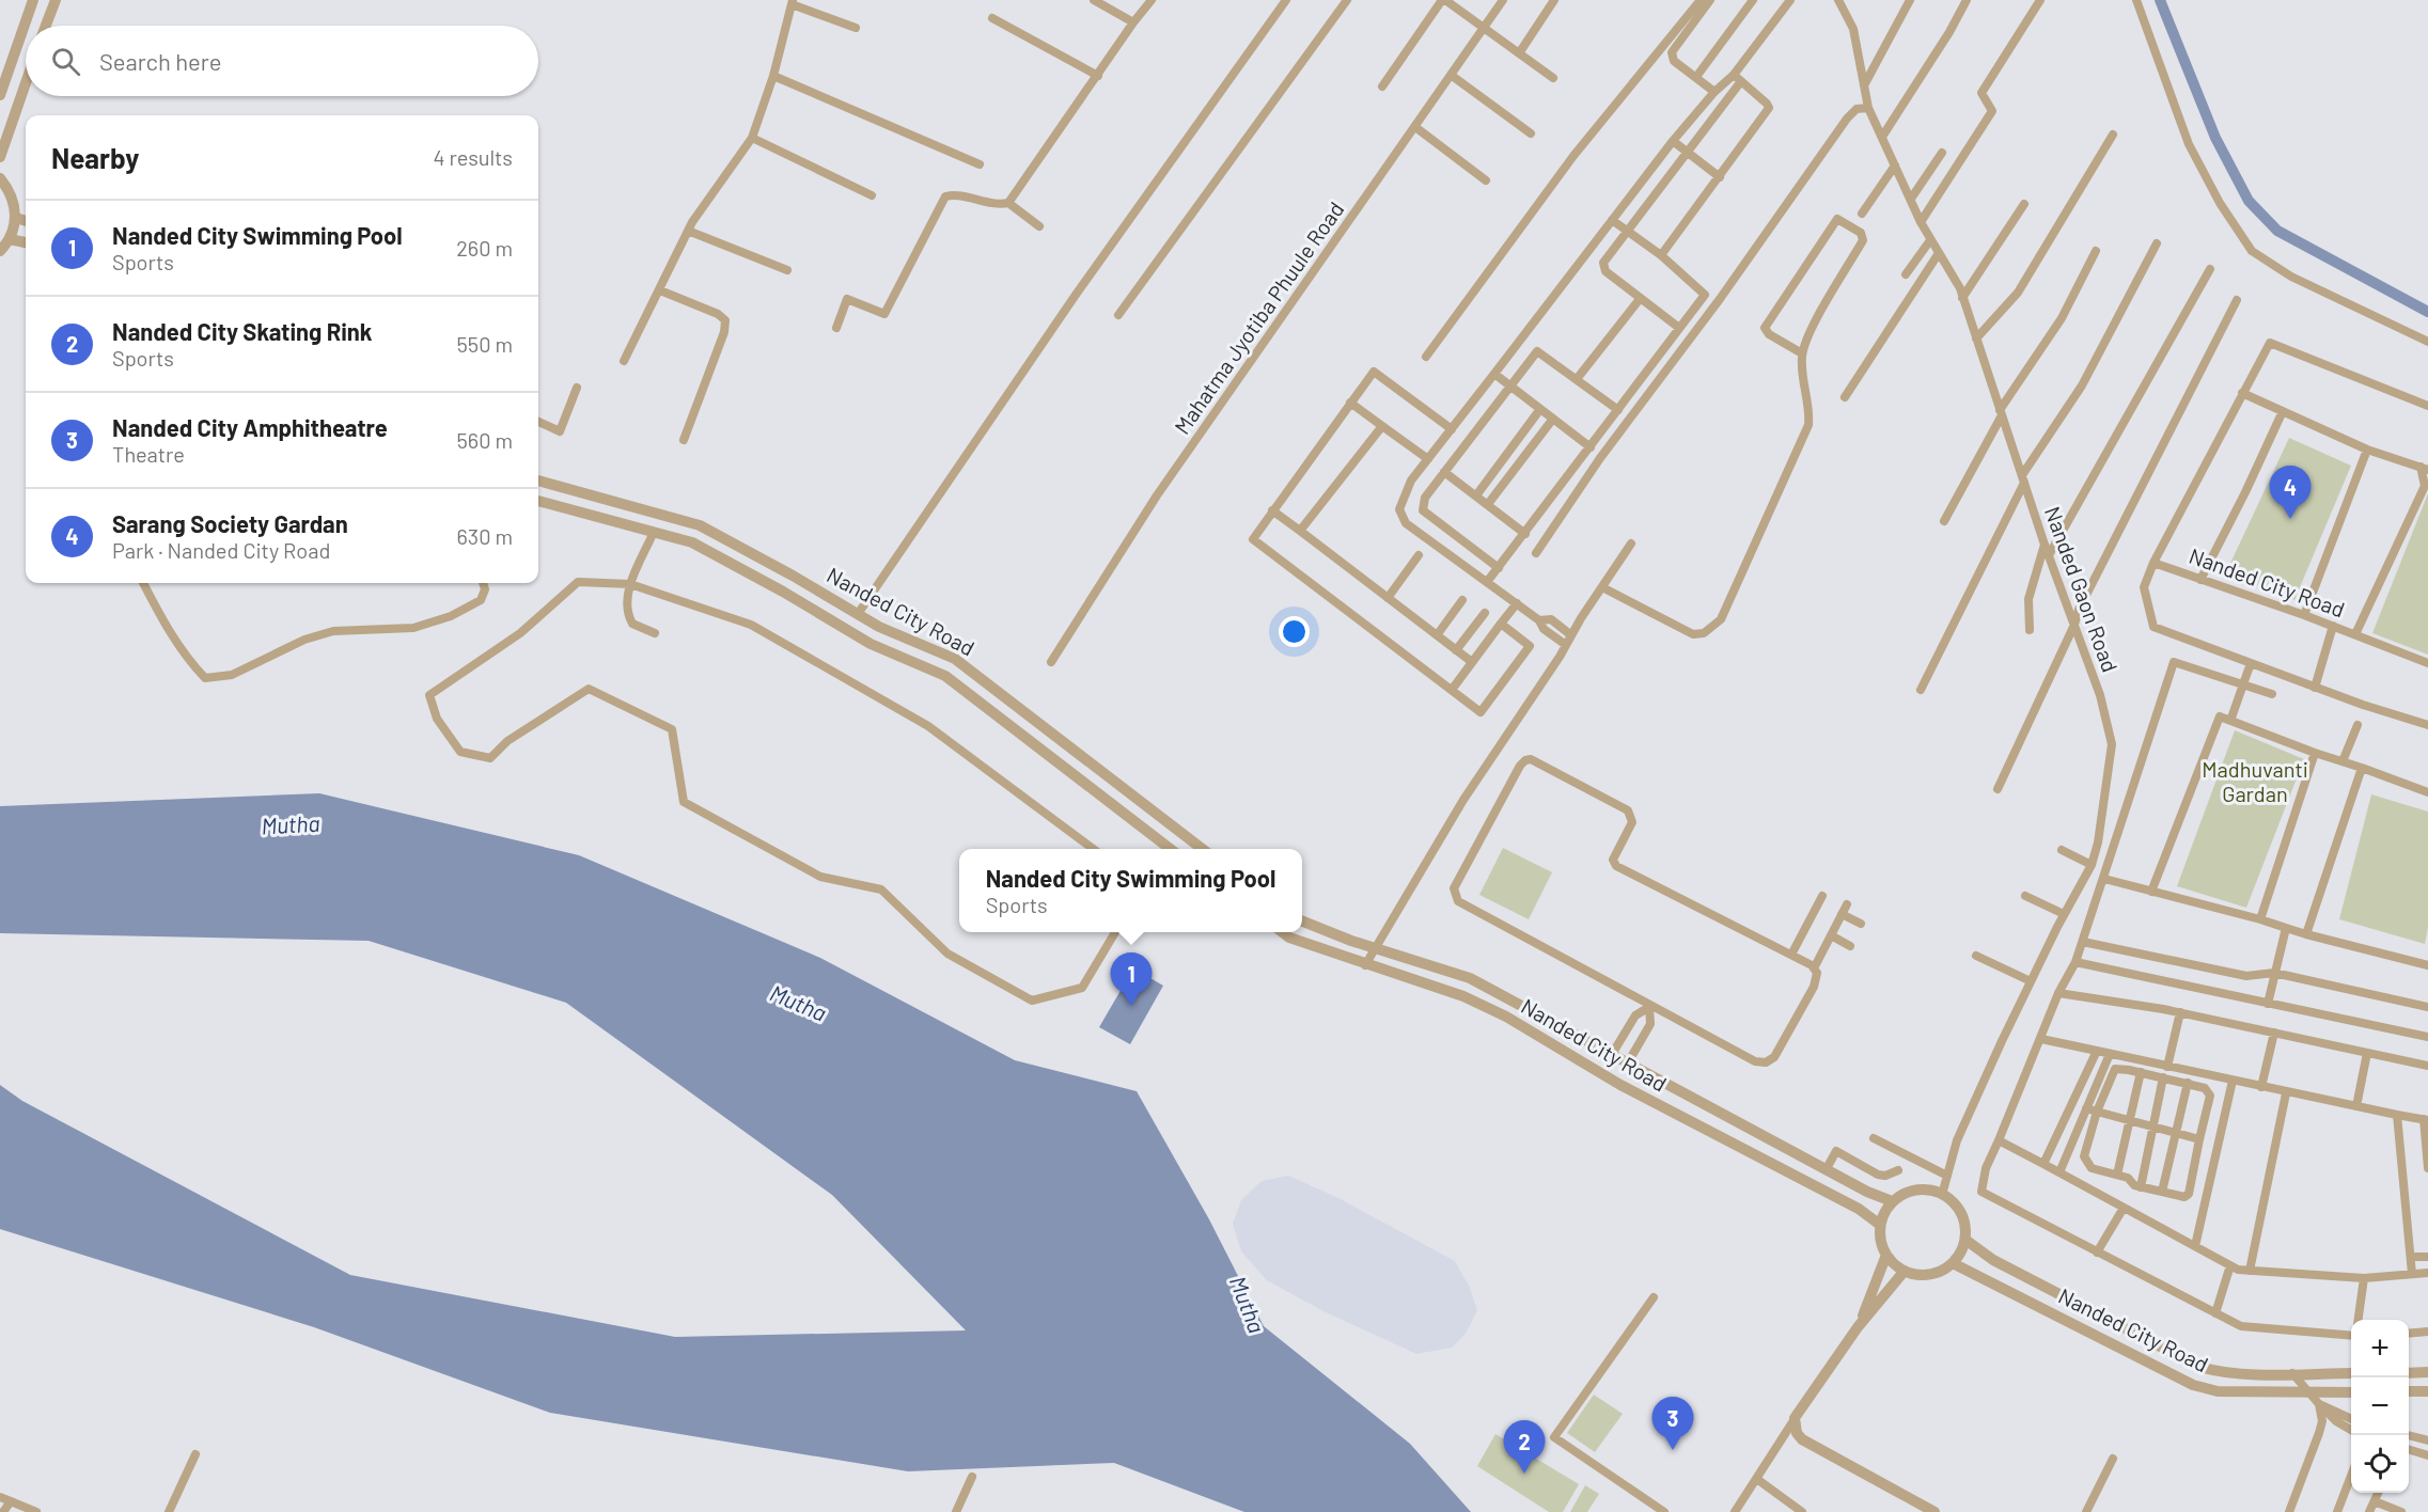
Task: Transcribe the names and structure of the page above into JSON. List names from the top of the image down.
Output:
{
  "streets": {
    "street": ["Mahatma Jyotiba Phuule Road", "Nanded City Road", "Nanded Gaon Road"]
  },
  "crossings": [
    ["Nanded City Road", "Nanded Gaon Road"]
  ],
  "water": ["Mutha"],
  "parks": ["Madhuvanti Gardan"],
  "page": {
    "search": "Search here",
    "heading": ["Nearby", "4 results"],
    "list": [
      {
        "mark": "1",
        "name": "Nanded City Swimming Pool",
        "note": "Sports",
        "value": "260 m"
      },
      {
        "mark": "2",
        "name": "Nanded City Skating Rink",
        "note": "Sports",
        "value": "550 m"
      },
      {
        "mark": "3",
        "name": "Nanded City Amphitheatre",
        "note": "Theatre",
        "value": "560 m"
      },
      {
        "mark": "4",
        "name": "Sarang Society Gardan",
        "note": "Park · Nanded City Road",
        "value": "630 m"
      }
    ],
    "pins": [
      "4",
      "1",
      "3",
      "2"
    ],
    "popup": ["Nanded City Swimming Pool", "Sports"],
    "map_buttons": ["+", "−"]
  }
}
